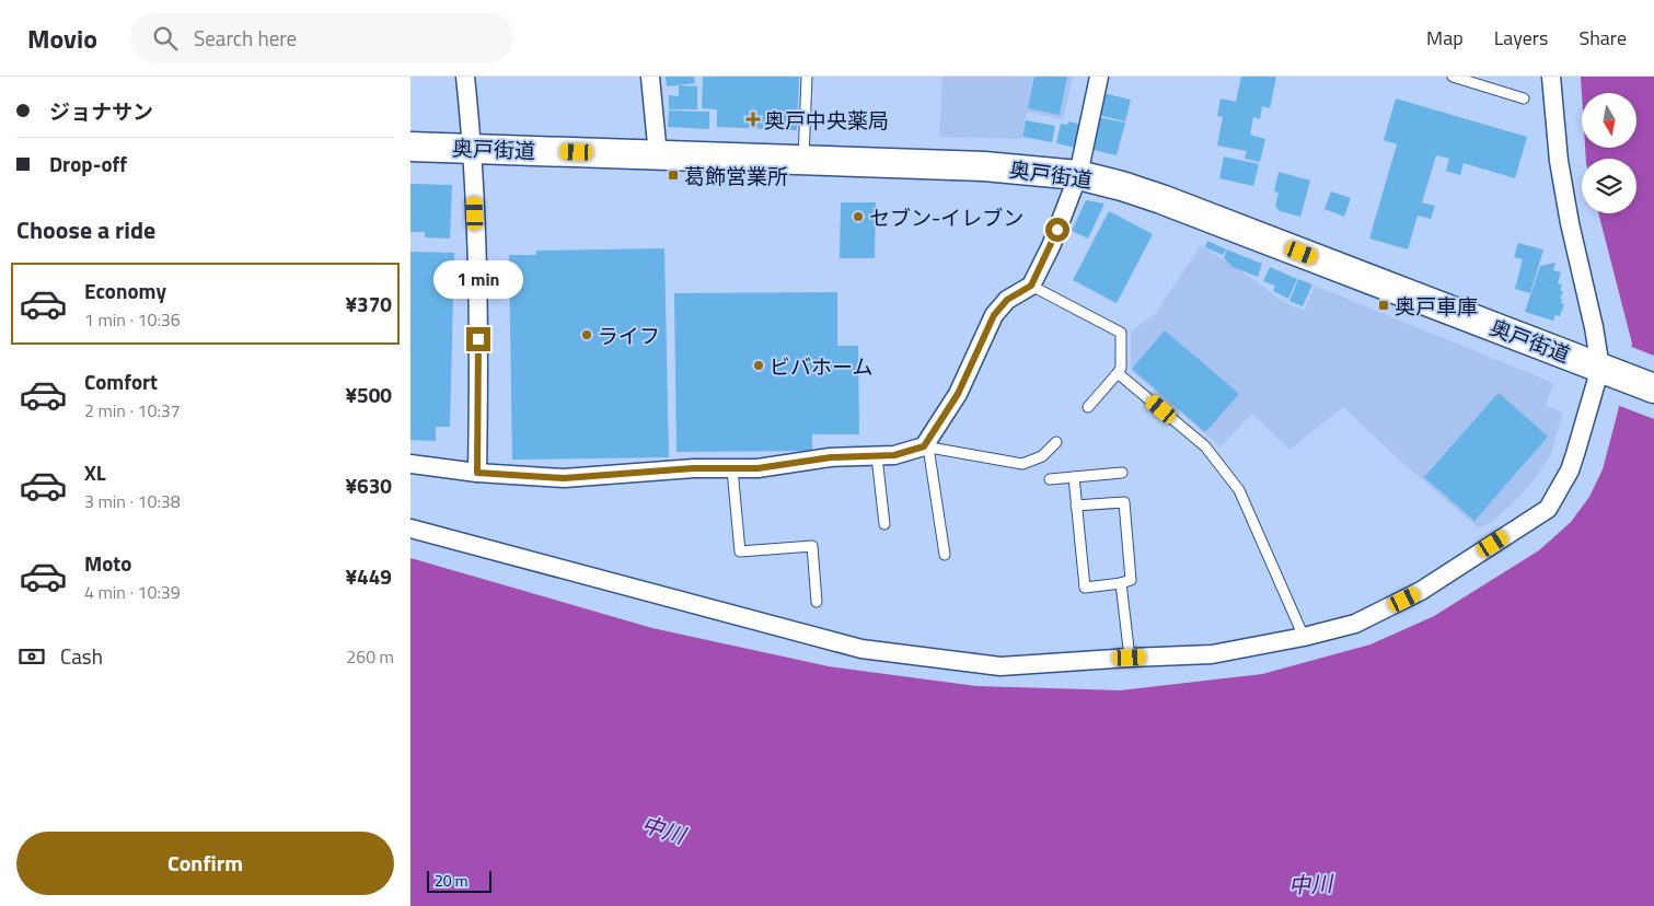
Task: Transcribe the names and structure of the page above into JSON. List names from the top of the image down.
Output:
{
  "streets": {
    "main road": ["奥戸街道"]
  },
  "water": ["中川"],
  "places": {
    "health": ["奥戸中央薬局"],
    "transit": ["葛飾営業所", "奥戸車庫"],
    "other": ["セブン-イレブン", "ライフ", "ビバホーム"]
  },
  "scale_bar": "20 m",
  "north": "bottom",
  "page": {
    "header": "Movio",
    "search": "Search here",
    "nav": ["Map", "Layers", "Share"],
    "banner": ["ジョナサン", "Drop-off"],
    "heading": "Choose a ride",
    "bubble": "1 min",
    "list": [
      {
        "name": "Economy",
        "note": "1 min · 10:36",
        "value": "¥370"
      },
      {
        "name": "Comfort",
        "note": "2 min · 10:37",
        "value": "¥500"
      },
      {
        "name": "XL",
        "note": "3 min · 10:38",
        "value": "¥630"
      },
      {
        "name": "Moto",
        "note": "4 min · 10:39",
        "value": "¥449"
      }
    ],
    "pay": ["Cash", "260 m"],
    "buttons": "Confirm",
    "scale": "20 m"
  }
}
